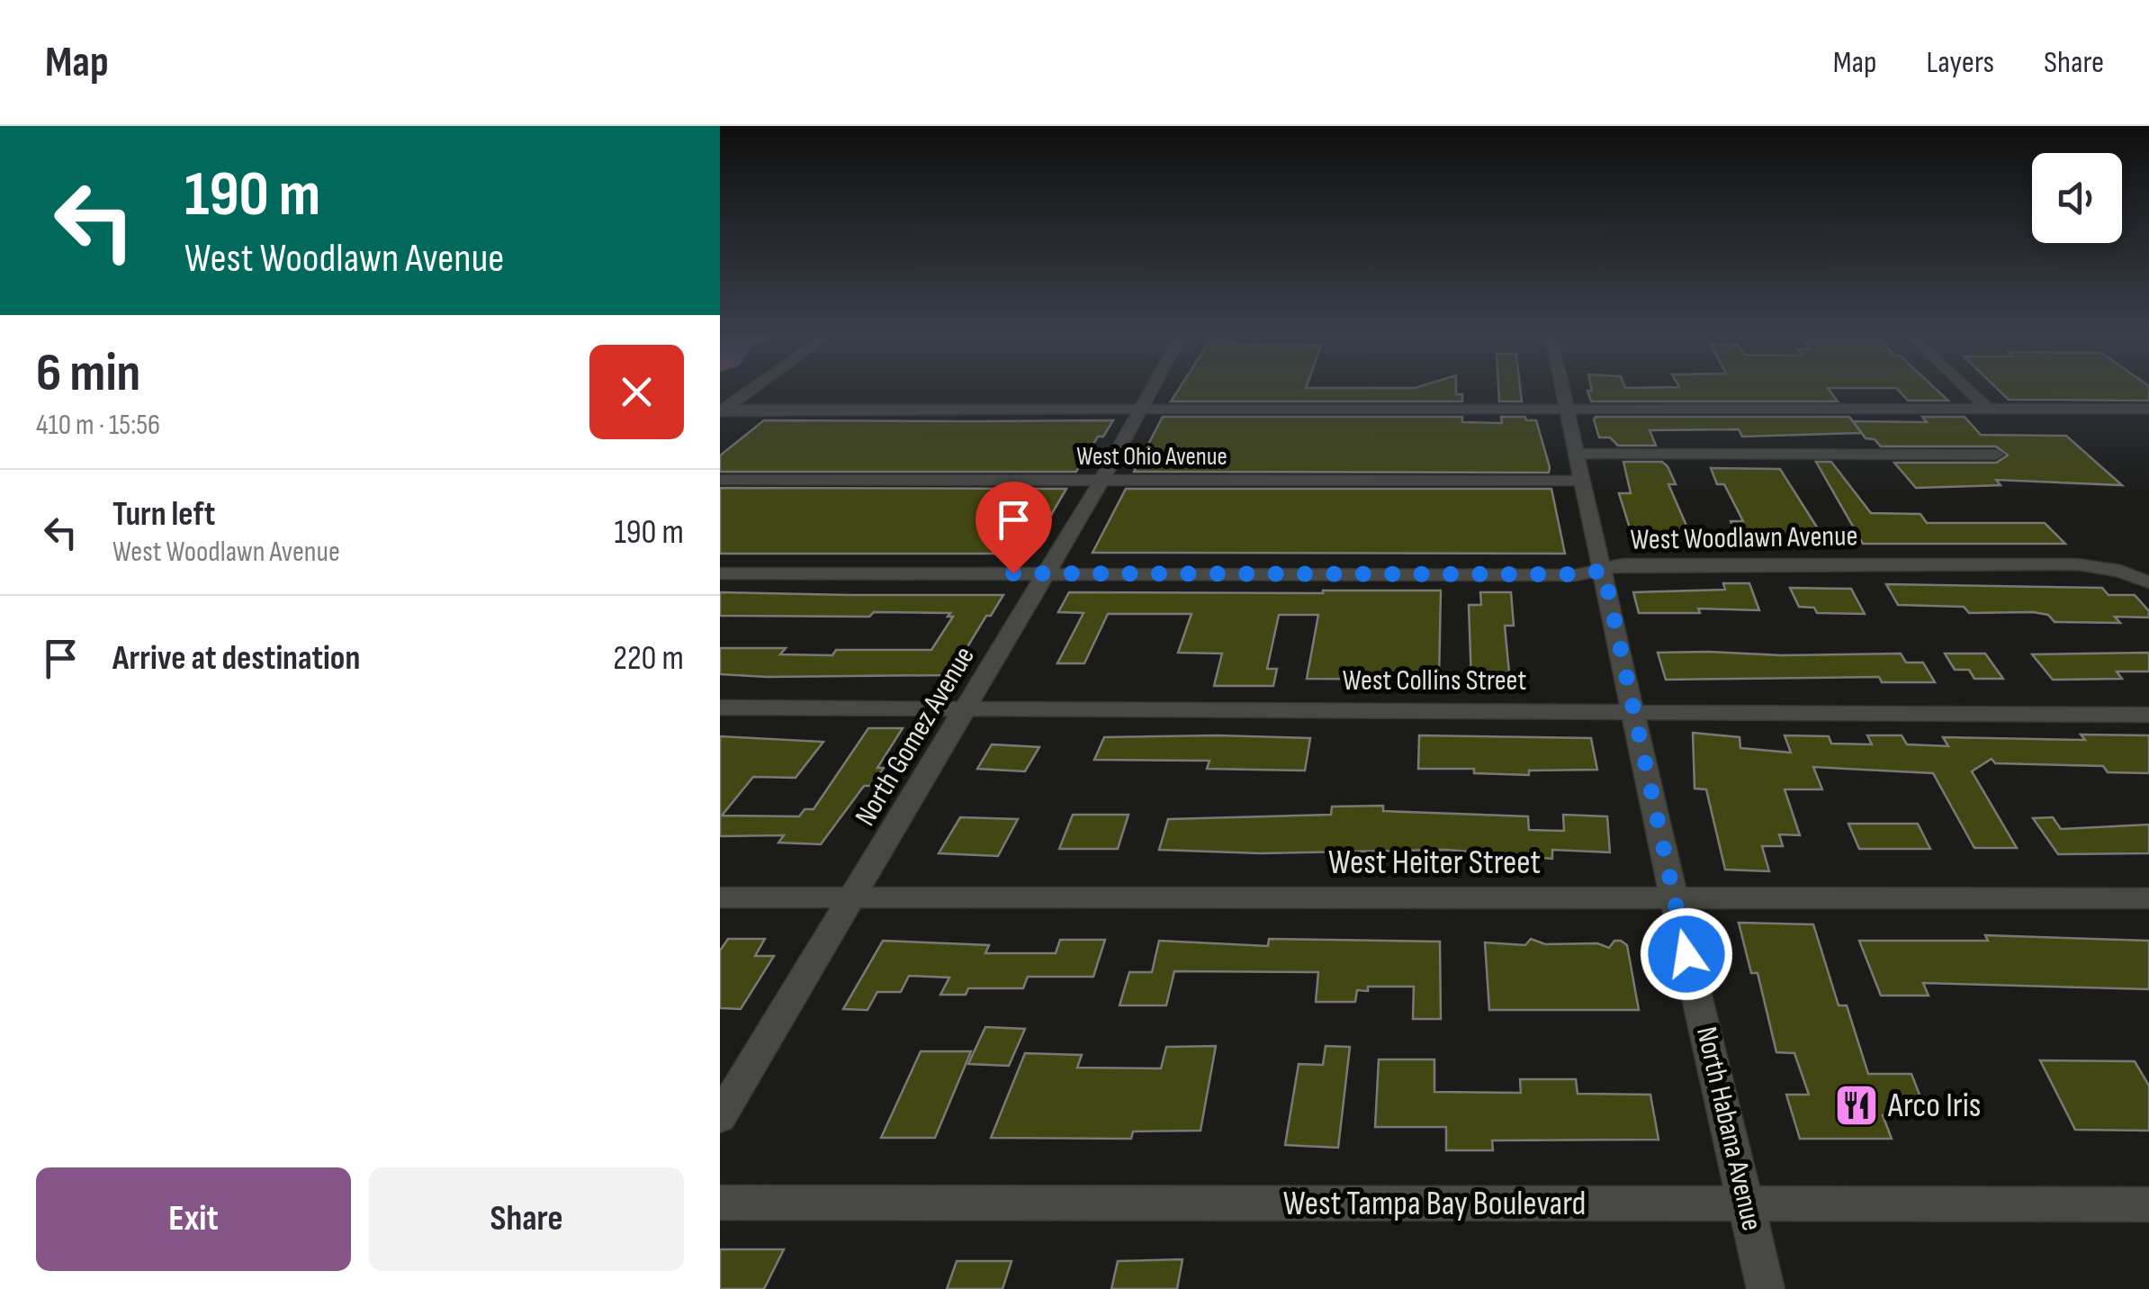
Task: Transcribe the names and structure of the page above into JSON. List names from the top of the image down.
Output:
{
  "streets": {
    "street": [
      "West Ohio Avenue",
      "West Woodlawn Avenue",
      "West Collins Street",
      "North Gomez Avenue",
      "West Heiter Street",
      "North Habana Avenue",
      "West Tampa Bay Boulevard"
    ]
  },
  "crossings": [
    ["West Ohio Avenue", "North Gomez Avenue"],
    ["West Ohio Avenue", "North Habana Avenue"],
    ["West Woodlawn Avenue", "North Gomez Avenue"],
    ["West Woodlawn Avenue", "North Habana Avenue"],
    ["West Collins Street", "North Gomez Avenue"],
    ["West Collins Street", "North Habana Avenue"],
    ["North Gomez Avenue", "West Heiter Street"],
    ["West Heiter Street", "North Habana Avenue"],
    ["North Habana Avenue", "West Tampa Bay Boulevard"]
  ],
  "places": {
    "restaurant": ["Arco Iris"]
  },
  "page": {
    "header": "Map",
    "nav": ["Map", "Layers", "Share"],
    "turn": ["190 m", "West Woodlawn Avenue"],
    "heading": ["6 min", "410 m · 15:56"],
    "list": [
      {
        "name": "Turn left",
        "note": "West Woodlawn Avenue",
        "value": "190 m"
      },
      {
        "name": "Arrive at destination",
        "value": "220 m"
      }
    ],
    "buttons": ["Exit", "Share"]
  }
}
